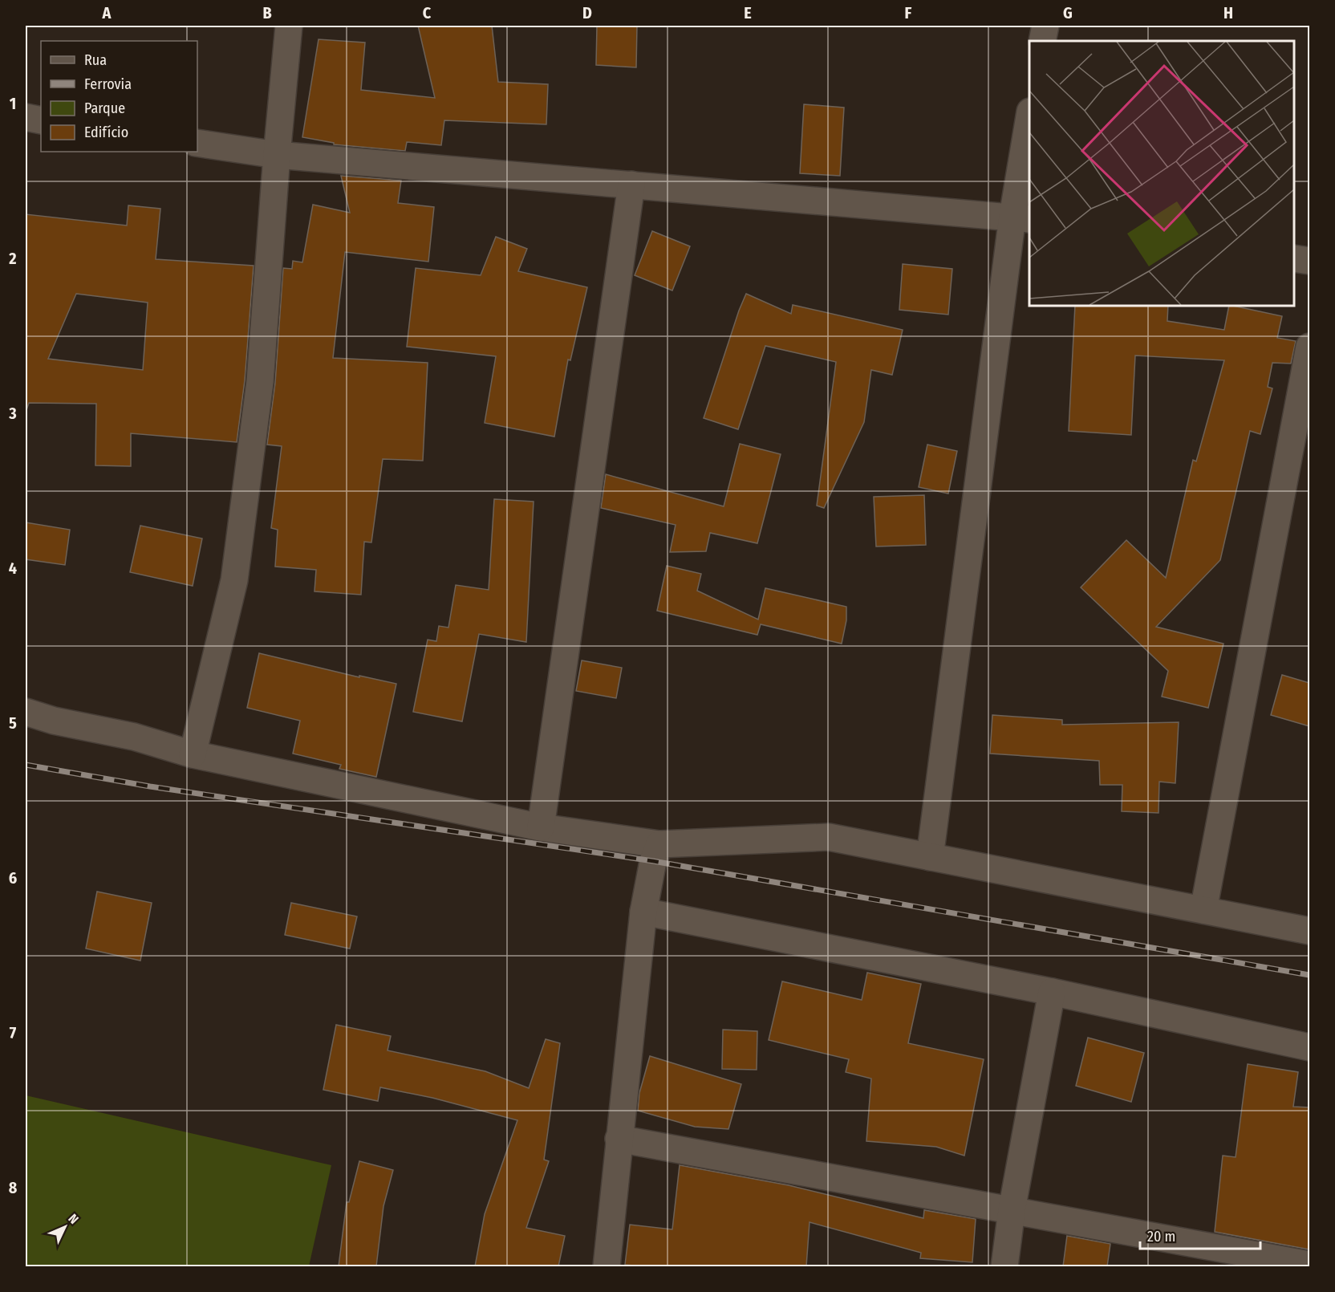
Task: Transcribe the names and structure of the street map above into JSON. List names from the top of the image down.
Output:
{
  "legend": [
    "Rua",
    "Ferrovia",
    "Parque",
    "Edifício"
  ],
  "scale_bar": "20 m",
  "north": "top right",
  "grid": {
    "columns": [
      "A",
      "B",
      "C",
      "D",
      "E",
      "F",
      "G",
      "H"
    ],
    "rows": [
      "1",
      "2",
      "3",
      "4",
      "5",
      "6",
      "7",
      "8"
    ]
  }
}
